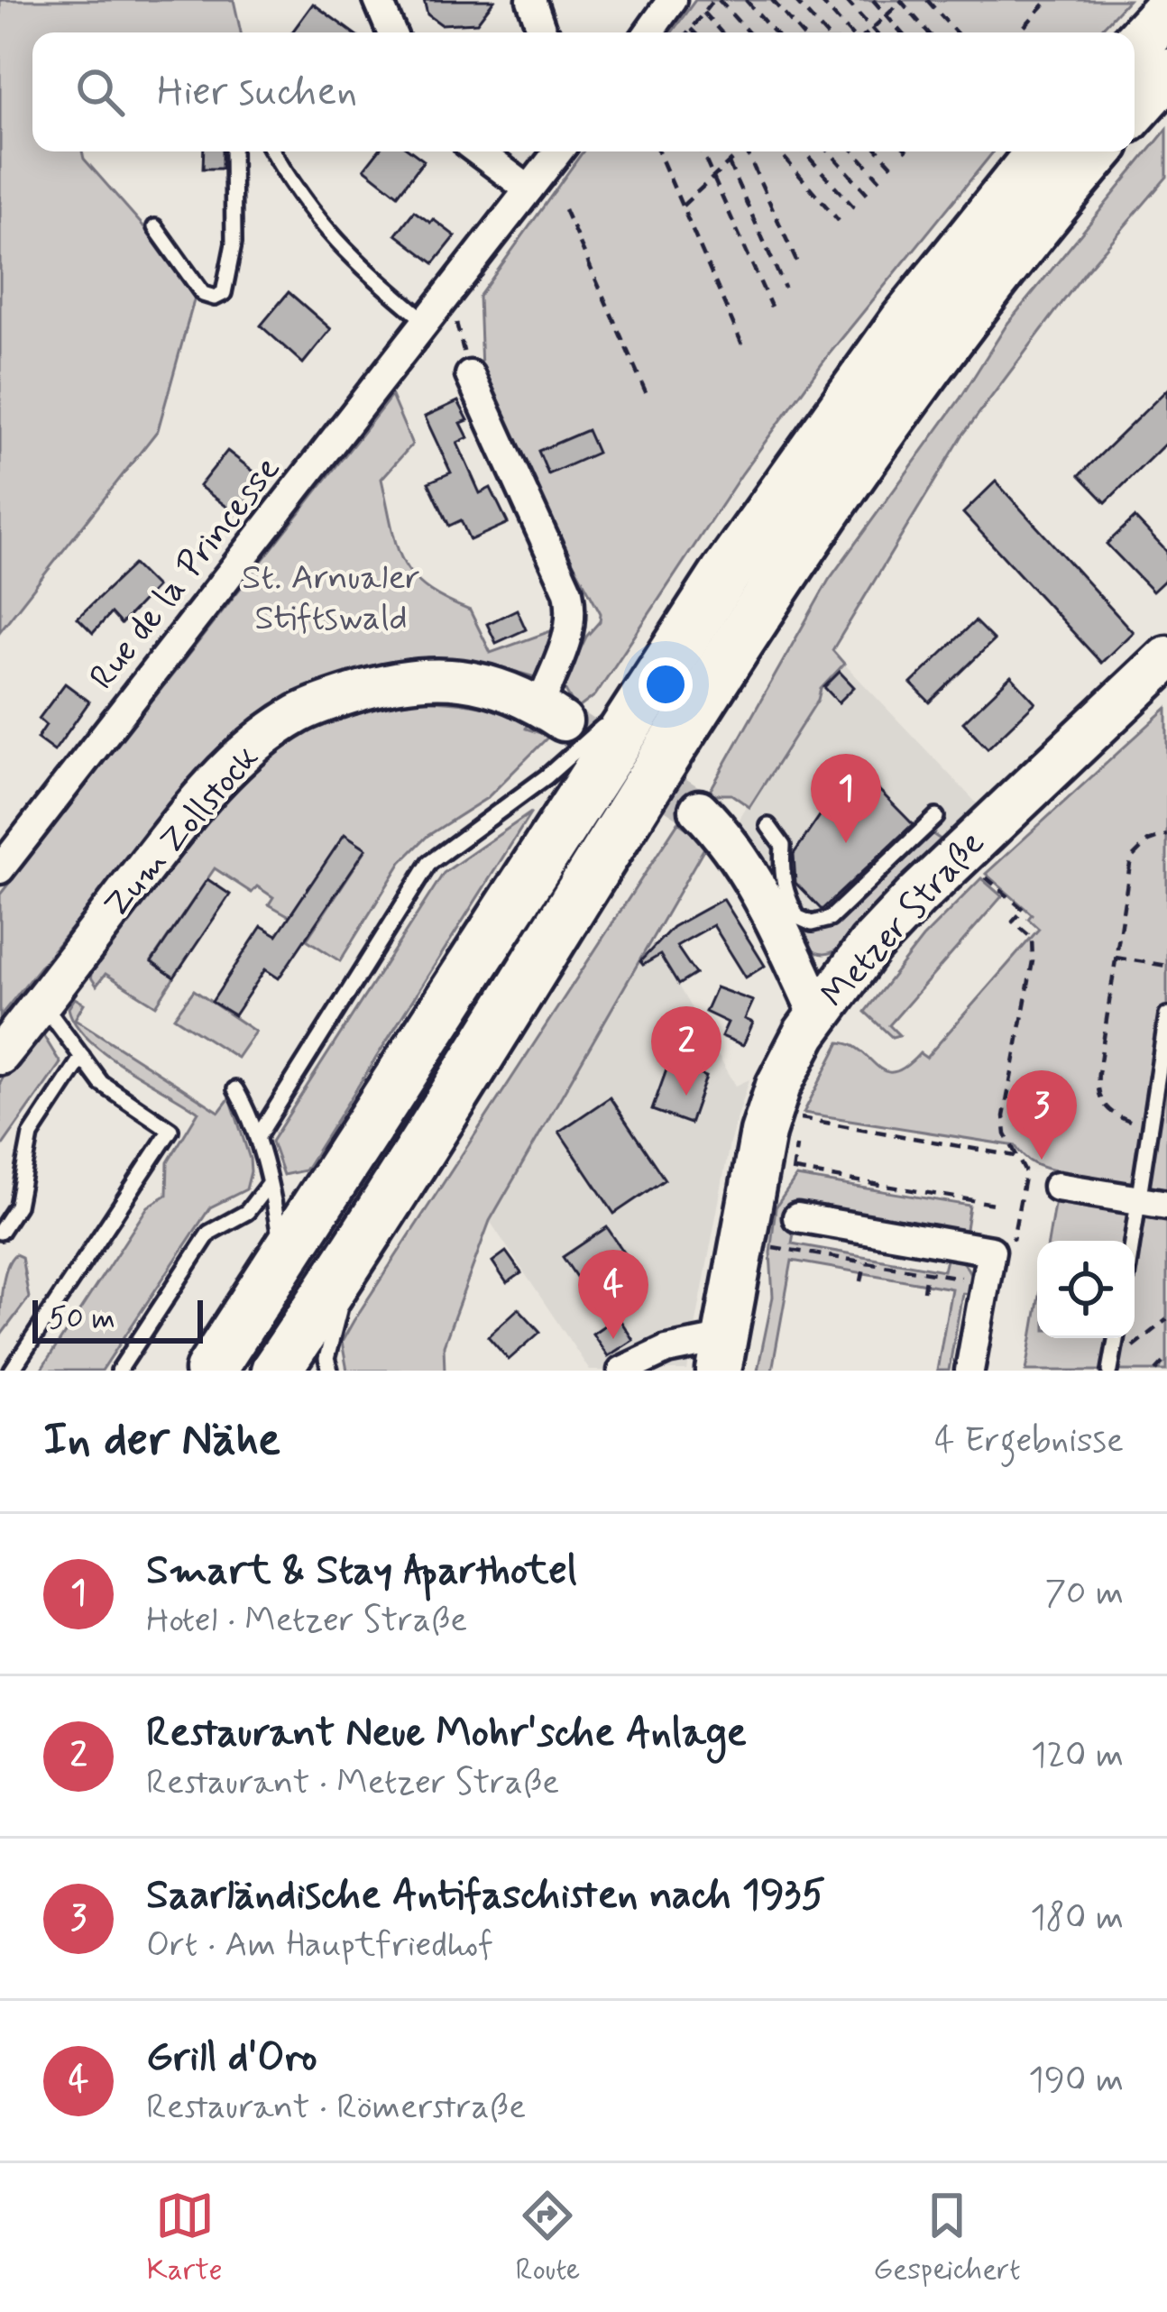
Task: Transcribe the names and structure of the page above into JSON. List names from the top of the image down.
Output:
{
  "streets": {
    "main road": ["Metzer Straße"],
    "street": ["Rue de la Princesse", "Zum Zollstock"]
  },
  "parks": ["St. Arnualer Stiftswald"],
  "scale_bar": "50 m",
  "page": {
    "search": "Hier suchen",
    "pins": [
      "1",
      "2",
      "3",
      "4"
    ],
    "scale": "50 m",
    "heading": ["In der Nähe", "4 Ergebnisse"],
    "list": [
      {
        "mark": "1",
        "name": "Smart & Stay Aparthotel",
        "note": "Hotel · Metzer Straße",
        "value": "70 m"
      },
      {
        "mark": "2",
        "name": "Restaurant Neue Mohr'sche Anlage",
        "note": "Restaurant · Metzer Straße",
        "value": "120 m"
      },
      {
        "mark": "3",
        "name": "Saarländische Antifaschisten nach 1935",
        "note": "Ort · Am Hauptfriedhof",
        "value": "180 m"
      },
      {
        "mark": "4",
        "name": "Grill d'Oro",
        "note": "Restaurant · Römerstraße",
        "value": "190 m"
      }
    ],
    "nav": ["Karte", "Route", "Gespeichert"]
  }
}
